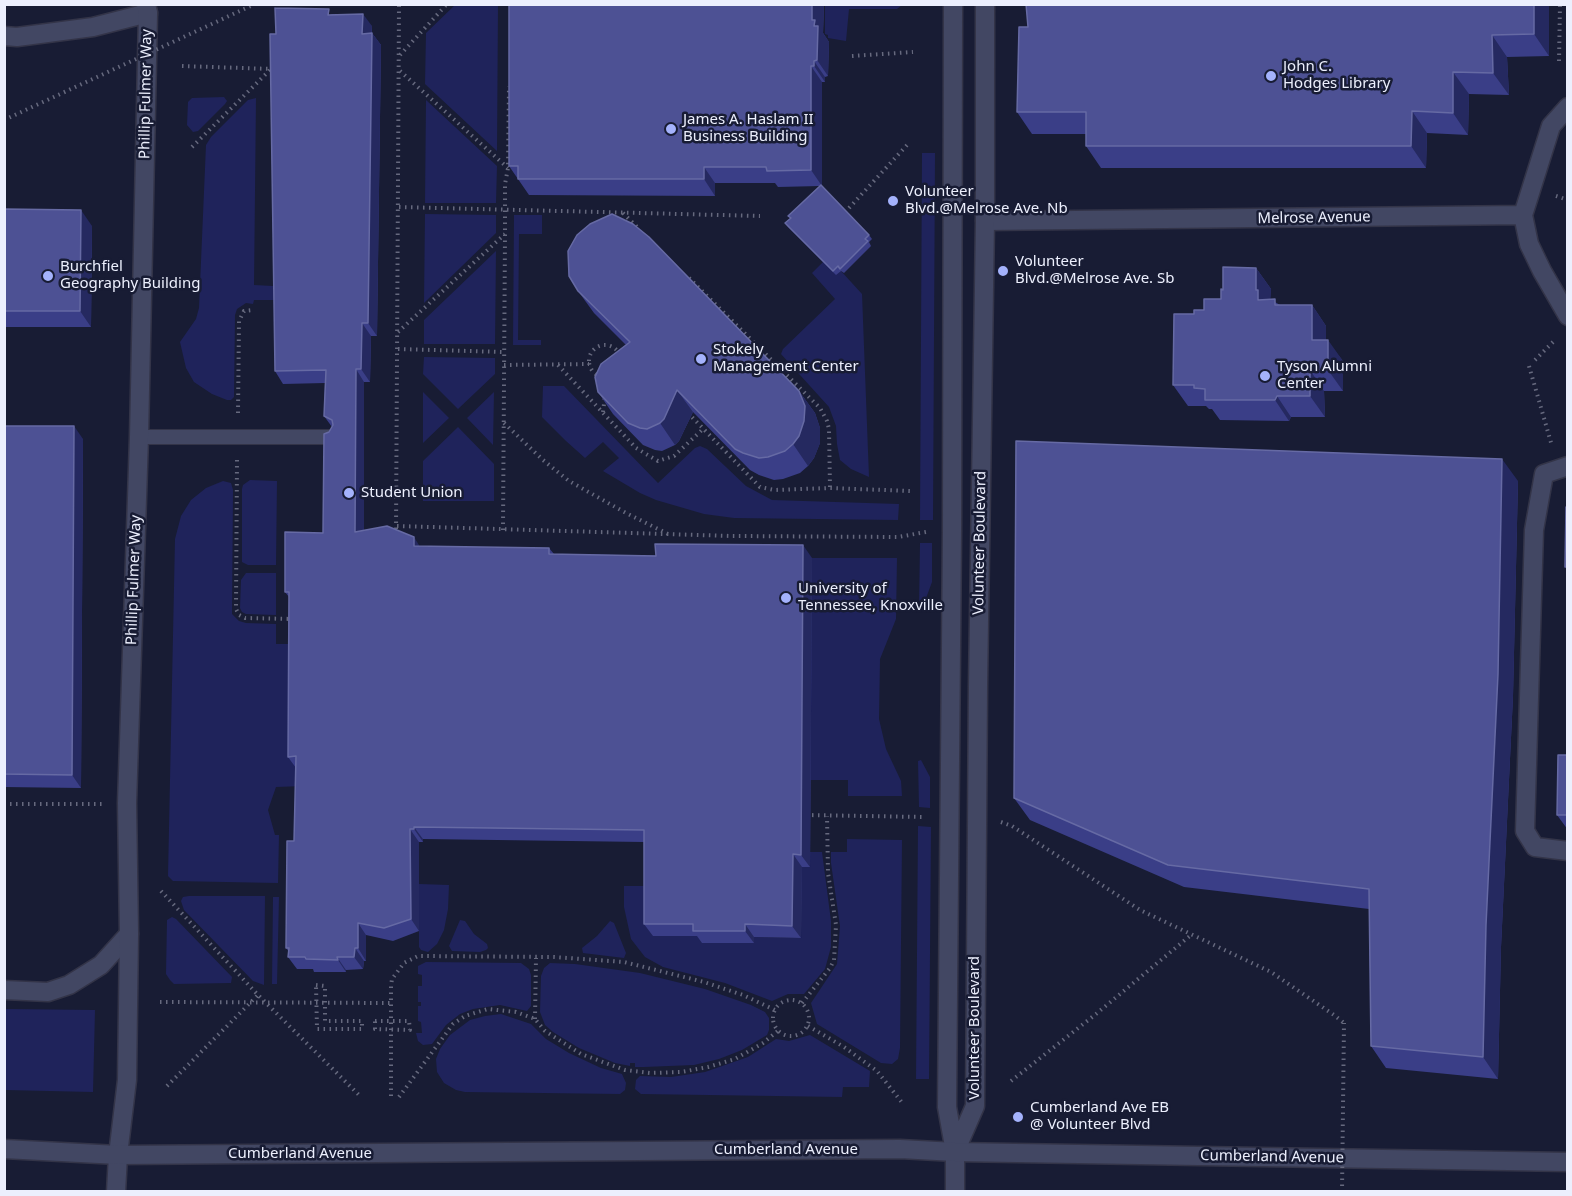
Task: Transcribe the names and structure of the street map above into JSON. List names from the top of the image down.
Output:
{
  "streets": {
    "street": [
      "Phillip Fulmer Way",
      "Melrose Avenue",
      "Volunteer Boulevard",
      "Cumberland Avenue"
    ]
  },
  "crossings": [
    ["Phillip Fulmer Way", "Cumberland Avenue"],
    ["Melrose Avenue", "Volunteer Boulevard"],
    ["Volunteer Boulevard", "Cumberland Avenue"]
  ],
  "places": [
    "John C. Hodges Library",
    "James A. Haslam II Business Building",
    "Volunteer Blvd.@Melrose Ave. Nb",
    "Volunteer Blvd.@Melrose Ave. Sb",
    "Burchfiel Geography Building",
    "Stokely Management Center",
    "Tyson Alumni Center",
    "Student Union",
    "University of Tennessee, Knoxville",
    "Cumberland Ave EB @ Volunteer Blvd"
  ]
}
